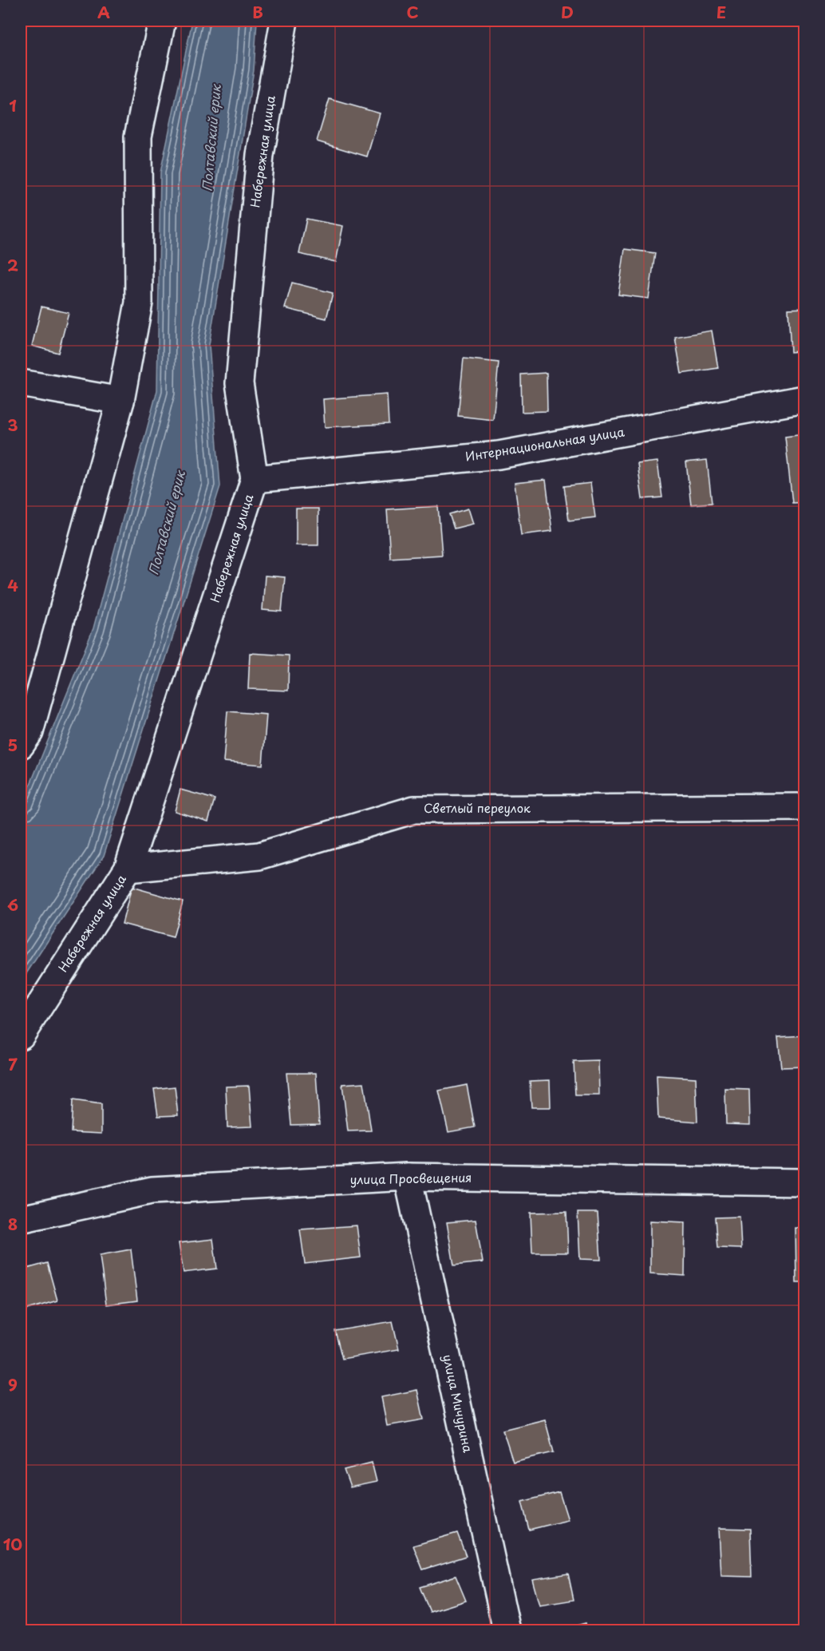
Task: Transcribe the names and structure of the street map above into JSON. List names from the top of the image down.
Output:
{
  "streets": {
    "street": [
      "Набережная улица",
      "Интернациональная улица",
      "Светлый переулок",
      "улица Просвещения",
      "улица Мичурина"
    ]
  },
  "crossings": [
    ["Набережная улица", "Интернациональная улица"],
    ["Набережная улица", "Светлый переулок"],
    ["улица Просвещения", "улица Мичурина"]
  ],
  "water": ["Полтавский ерик"],
  "grid": {
    "columns": [
      "A",
      "B",
      "C",
      "D",
      "E"
    ],
    "rows": [
      "1",
      "2",
      "3",
      "4",
      "5",
      "6",
      "7",
      "8",
      "9",
      "10"
    ]
  }
}
